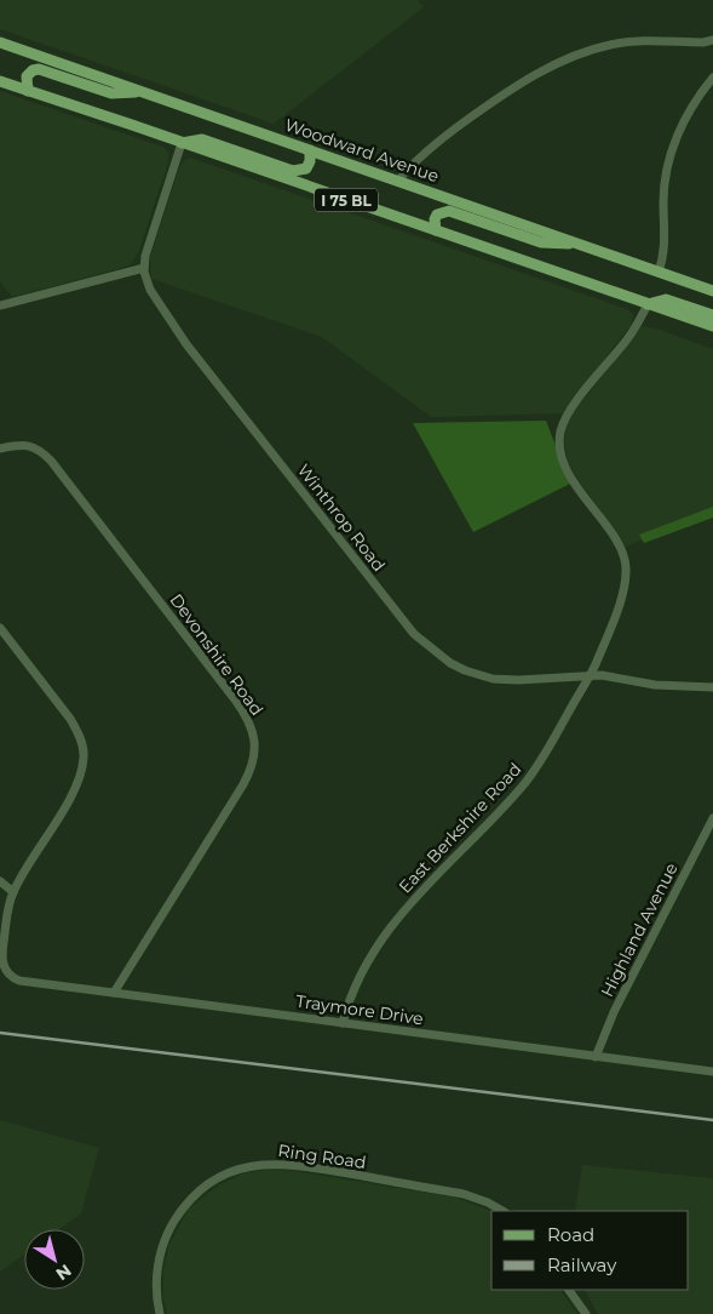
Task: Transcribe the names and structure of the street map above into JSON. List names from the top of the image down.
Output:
{
  "streets": {
    "main road": ["Woodward Avenue", "I 75 BL"],
    "street": [
      "Winthrop Road",
      "Devonshire Road",
      "East Berkshire Road",
      "Highland Avenue",
      "Traymore Drive",
      "Ring Road"
    ]
  },
  "crossings": [
    ["I 75 BL", "East Berkshire Road"],
    ["Winthrop Road", "East Berkshire Road"],
    ["Devonshire Road", "Traymore Drive"],
    ["East Berkshire Road", "Traymore Drive"],
    ["Highland Avenue", "Traymore Drive"]
  ],
  "legend": ["Road", "Railway"],
  "north": "bottom right"
}
